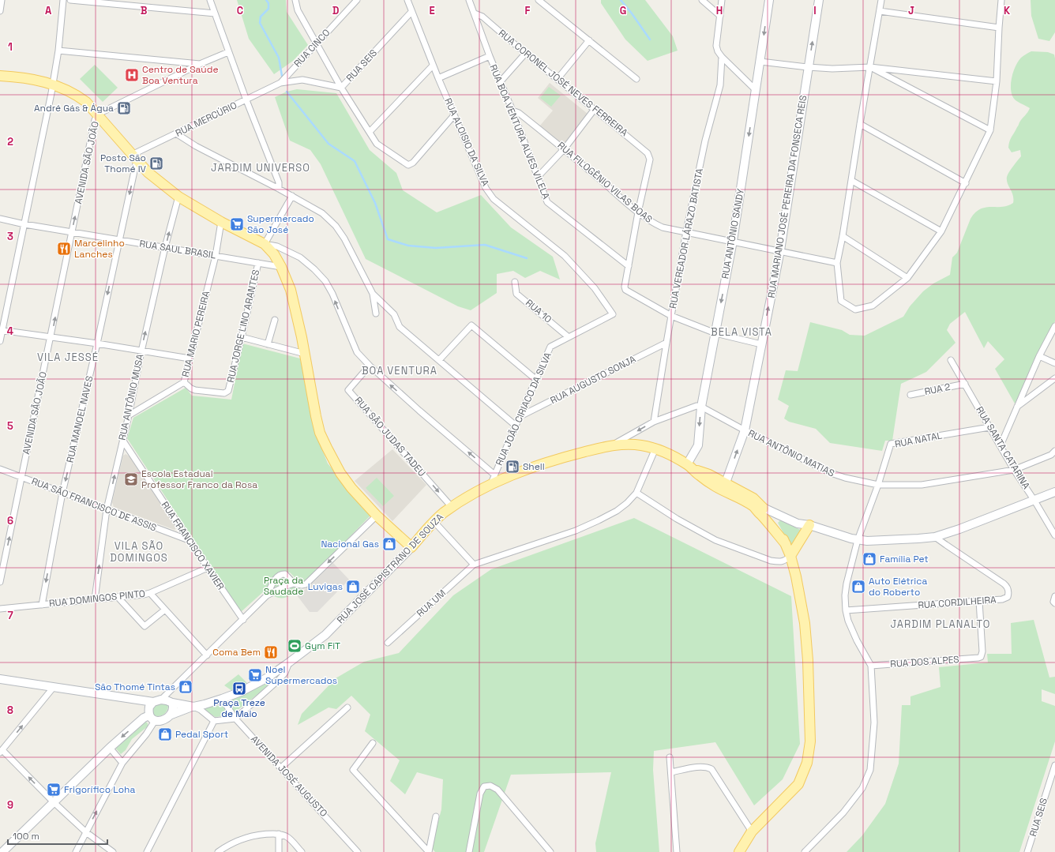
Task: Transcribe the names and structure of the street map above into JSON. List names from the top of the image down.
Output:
{
  "streets": {
    "main road": ["RUA JOSÉ CAPISTRANO DE SOUZA"],
    "street": [
      "RUA CINCO",
      "RUA SEIS",
      "RUA CORONEL JOSÉ NEVES FERREIRA",
      "RUA MERCÚRIO",
      "RUA BOA VENTURA ALVES VILELA",
      "RUA ALOISIO DA SILVA",
      "AVENIDA SÃO JOÃO",
      "RUA FILOGÊNIO VILAS BOAS",
      "RUA MARIANO JOSÉ PEREIRA DA FONSECA REIS",
      "RUA ANTÔNIO SANDY",
      "RUA VEREADOR LÁRAZO BATISTA",
      "RUA SAUL BRASIL",
      "RUA 10",
      "RUA JORGE LINO ARANTES",
      "RUA MARIO PEREIRA",
      "RUA AUGUSTO SONJA",
      "RUA 2",
      "RUA ANTÔNIO MUSA",
      "RUA JOÃO CIRIACO DA SILVA",
      "RUA MANOEL NAVES",
      "RUA SÃO JUDAS TADEU",
      "RUA NATAL",
      "RUA SANTA CATARINA",
      "RUA ANTÔNIO MATIAS",
      "RUA SÃO FRANCISCO DE ASSIS",
      "RUA FRANCISCO XAVIER",
      "RUA DOMINGOS PINTO",
      "RUA CORDILHEIRA",
      "RUA UM",
      "RUA DOS ALPES",
      "AVENIDA JOSÉ AUGUSTO"
    ]
  },
  "crossings": [
    ["RUA CINCO", "RUA SEIS"],
    ["RUA CINCO", "RUA MERCÚRIO"],
    ["RUA SEIS", "RUA MERCÚRIO"],
    ["RUA SEIS", "RUA ALOISIO DA SILVA"],
    ["RUA CORONEL JOSÉ NEVES FERREIRA", "RUA BOA VENTURA ALVES VILELA"],
    ["RUA CORONEL JOSÉ NEVES FERREIRA", "RUA FILOGÊNIO VILAS BOAS"],
    ["RUA MERCÚRIO", "RUA MANOEL NAVES"],
    ["RUA BOA VENTURA ALVES VILELA", "RUA FILOGÊNIO VILAS BOAS"],
    ["RUA ALOISIO DA SILVA", "RUA JOÃO CIRIACO DA SILVA"],
    ["AVENIDA SÃO JOÃO", "RUA SAUL BRASIL"],
    ["AVENIDA SÃO JOÃO", "RUA SÃO FRANCISCO DE ASSIS"],
    ["RUA FILOGÊNIO VILAS BOAS", "RUA MARIANO JOSÉ PEREIRA DA FONSECA REIS"],
    ["RUA FILOGÊNIO VILAS BOAS", "RUA ANTÔNIO SANDY"],
    ["RUA FILOGÊNIO VILAS BOAS", "RUA VEREADOR LÁRAZO BATISTA"],
    ["RUA MARIANO JOSÉ PEREIRA DA FONSECA REIS", "RUA ANTÔNIO MATIAS"],
    ["RUA MARIANO JOSÉ PEREIRA DA FONSECA REIS", "RUA JOSÉ CAPISTRANO DE SOUZA"],
    ["RUA ANTÔNIO SANDY", "RUA ANTÔNIO MATIAS"],
    ["RUA ANTÔNIO SANDY", "RUA JOSÉ CAPISTRANO DE SOUZA"],
    ["RUA VEREADOR LÁRAZO BATISTA", "RUA AUGUSTO SONJA"],
    ["RUA SAUL BRASIL", "RUA JORGE LINO ARANTES"],
    ["RUA SAUL BRASIL", "RUA MARIO PEREIRA"],
    ["RUA SAUL BRASIL", "RUA ANTÔNIO MUSA"],
    ["RUA SAUL BRASIL", "RUA MANOEL NAVES"],
    ["RUA 10", "RUA JOÃO CIRIACO DA SILVA"],
    ["RUA JORGE LINO ARANTES", "RUA MARIO PEREIRA"],
    ["RUA MARIO PEREIRA", "RUA ANTÔNIO MUSA"],
    ["RUA AUGUSTO SONJA", "RUA JOÃO CIRIACO DA SILVA"],
    ["RUA 2", "RUA SANTA CATARINA"],
    ["RUA ANTÔNIO MUSA", "RUA SÃO FRANCISCO DE ASSIS"],
    ["RUA ANTÔNIO MUSA", "RUA FRANCISCO XAVIER"],
    ["RUA ANTÔNIO MUSA", "RUA DOMINGOS PINTO"],
    ["RUA JOÃO CIRIACO DA SILVA", "RUA JOSÉ CAPISTRANO DE SOUZA"],
    ["RUA MANOEL NAVES", "RUA SÃO FRANCISCO DE ASSIS"],
    ["RUA MANOEL NAVES", "RUA DOMINGOS PINTO"],
    ["RUA SÃO JUDAS TADEU", "RUA JOSÉ CAPISTRANO DE SOUZA"],
    ["RUA NATAL", "RUA SANTA CATARINA"],
    ["RUA NATAL", "RUA ANTÔNIO MATIAS"],
    ["RUA NATAL", "RUA JOSÉ CAPISTRANO DE SOUZA"],
    ["RUA NATAL", "RUA CORDILHEIRA"],
    ["RUA NATAL", "RUA DOS ALPES"],
    ["RUA SANTA CATARINA", "RUA ANTÔNIO MATIAS"],
    ["RUA SANTA CATARINA", "RUA JOSÉ CAPISTRANO DE SOUZA"],
    ["RUA SÃO FRANCISCO DE ASSIS", "RUA FRANCISCO XAVIER"],
    ["RUA FRANCISCO XAVIER", "RUA DOMINGOS PINTO"],
    ["RUA JOSÉ CAPISTRANO DE SOUZA", "RUA CORDILHEIRA"],
    ["RUA JOSÉ CAPISTRANO DE SOUZA", "AVENIDA JOSÉ AUGUSTO"],
    ["RUA CORDILHEIRA", "RUA DOS ALPES"]
  ],
  "one_way": ["RUA ANTÔNIO SANDY", "RUA ANTÔNIO MUSA", "RUA MANOEL NAVES"],
  "districts": [
    "JARDIM UNIVERSO",
    "BELA VISTA",
    "VILA JESSÉ",
    "BOA VENTURA",
    "VILA SÃO DOMINGOS",
    "JARDIM PLANALTO"
  ],
  "parks": ["Praça da Saudade"],
  "places": {
    "hospital": ["Centro de Saúde Boa Ventura"],
    "fuel station": ["André Gás & Água", "Posto São Thomé IV", "Shell"],
    "supermarket": ["Supermercado São José", "Noel Supermercados", "Frigorífico Loha"],
    "restaurant": ["Marcelinho Lanches", "Coma Bem"],
    "school or university": ["Escola Estadual Professor Franco da Rosa"],
    "shop": [
      "Nacional Gas",
      "Família Pet",
      "Luvigas",
      "Auto Elétrica do Roberto",
      "São Thomé Tintas",
      "Pedal Sport"
    ],
    "sports": ["Gym FiT"],
    "bus stop": ["Praça Treze de Maio"]
  },
  "scale_bar": "100 m",
  "grid": {
    "columns": [
      "A",
      "B",
      "C",
      "D",
      "E",
      "F",
      "G",
      "H",
      "I",
      "J",
      "K"
    ],
    "rows": [
      "1",
      "2",
      "3",
      "4",
      "5",
      "6",
      "7",
      "8",
      "9"
    ]
  }
}
